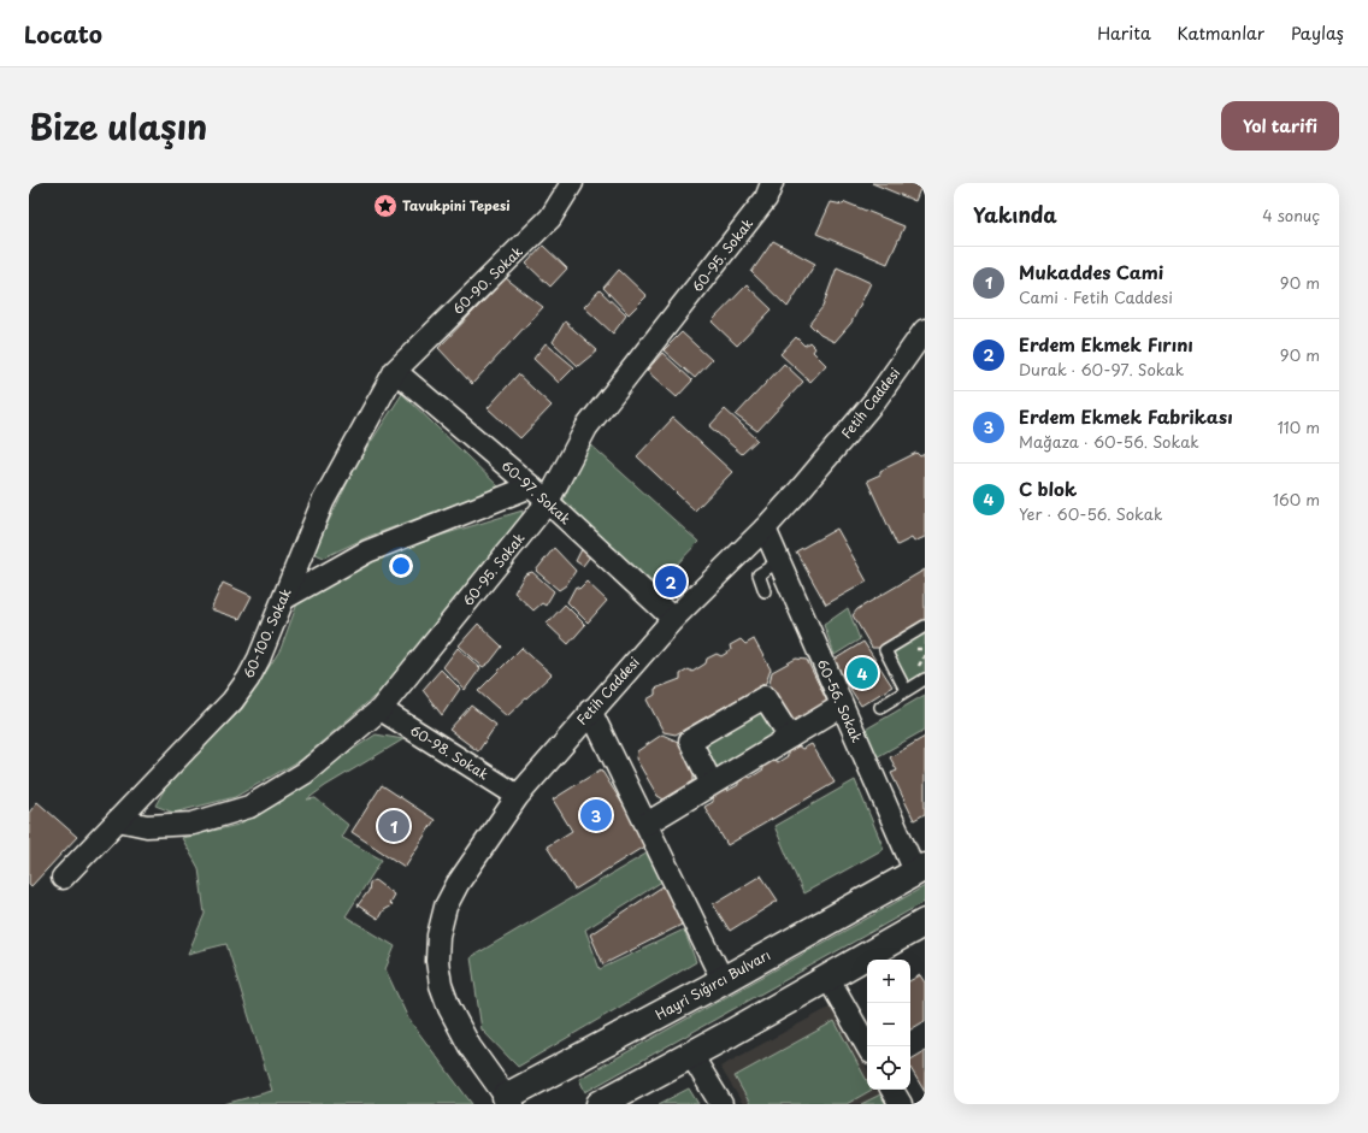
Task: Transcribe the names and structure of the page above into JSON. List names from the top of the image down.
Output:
{
  "streets": {
    "street": [
      "60-95. Sokak",
      "60-90. Sokak",
      "Fetih Caddesi",
      "60-97. Sokak",
      "60-100. Sokak",
      "60-56. Sokak",
      "60-98. Sokak",
      "Hayri Sığırcı Bulvarı"
    ]
  },
  "crossings": [
    ["60-95. Sokak", "60-97. Sokak"],
    ["60-95. Sokak", "60-100. Sokak"],
    ["60-95. Sokak", "60-98. Sokak"],
    ["60-90. Sokak", "60-97. Sokak"],
    ["60-90. Sokak", "60-100. Sokak"],
    ["Fetih Caddesi", "60-97. Sokak"],
    ["Fetih Caddesi", "60-56. Sokak"],
    ["Fetih Caddesi", "60-98. Sokak"],
    ["Fetih Caddesi", "Hayri Sığırcı Bulvarı"],
    ["60-97. Sokak", "60-100. Sokak"],
    ["60-56. Sokak", "Hayri Sığırcı Bulvarı"]
  ],
  "places": {
    "place": ["Tavukpini Tepesi"]
  },
  "page": {
    "header": "Locato",
    "nav": ["Harita", "Katmanlar", "Paylaş"],
    "title": "Bize ulaşın",
    "buttons": "Yol tarifi",
    "heading": ["Yakında", "4 sonuç"],
    "list": [
      {
        "mark": "1",
        "name": "Mukaddes Cami",
        "note": "Cami · Fetih Caddesi",
        "value": "90 m"
      },
      {
        "mark": "2",
        "name": "Erdem Ekmek Fırını",
        "note": "Durak · 60-97. Sokak",
        "value": "90 m"
      },
      {
        "mark": "3",
        "name": "Erdem Ekmek Fabrikası",
        "note": "Mağaza · 60-56. Sokak",
        "value": "110 m"
      },
      {
        "mark": "4",
        "name": "C blok",
        "note": "Yer · 60-56. Sokak",
        "value": "160 m"
      }
    ],
    "pins": [
      "2",
      "4",
      "3",
      "1"
    ],
    "map_buttons": ["+", "−"]
  }
}
